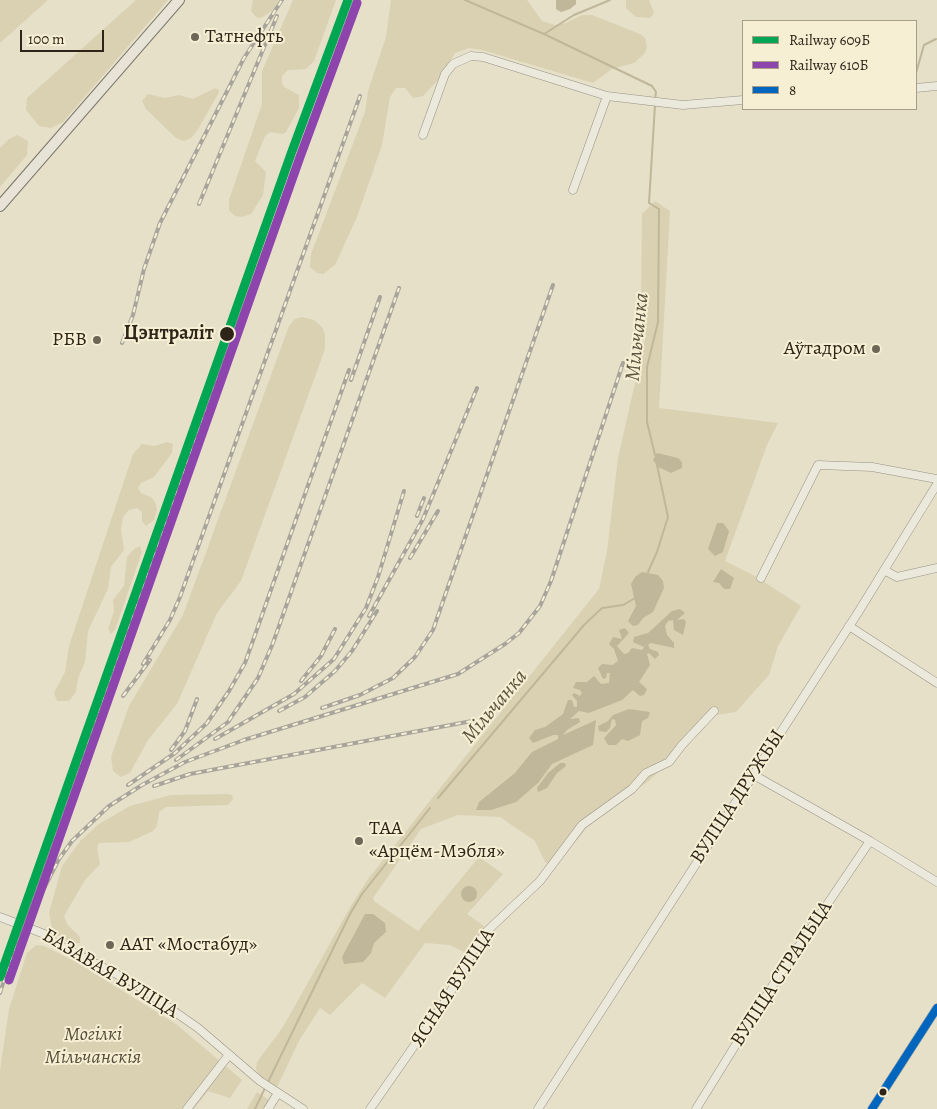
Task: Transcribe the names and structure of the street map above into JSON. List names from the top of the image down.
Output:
{
  "streets": {
    "street": [
      "ВУЛІЦА ДРУЖБЫ",
      "БАЗАВАЯ ВУЛІЦА",
      "ВУЛІЦА СТРАЛЬЦА",
      "ЯСНАЯ ВУЛІЦА"
    ]
  },
  "water": ["Мільчанка"],
  "parks": ["Могілкі Мільчанскія"],
  "places": [
    "Татнефть",
    "Цэнтраліт",
    "РБВ",
    "Аўтадром",
    "ТАА «Арцём-Мэбля»",
    "ААТ «Мостабуд»"
  ],
  "lines": ["rail line 609Б", "rail line 610Б", "transit line 8"],
  "legend": ["Railway 609Б", "Railway 610Б", "8"],
  "scale_bar": "100 m"
}
